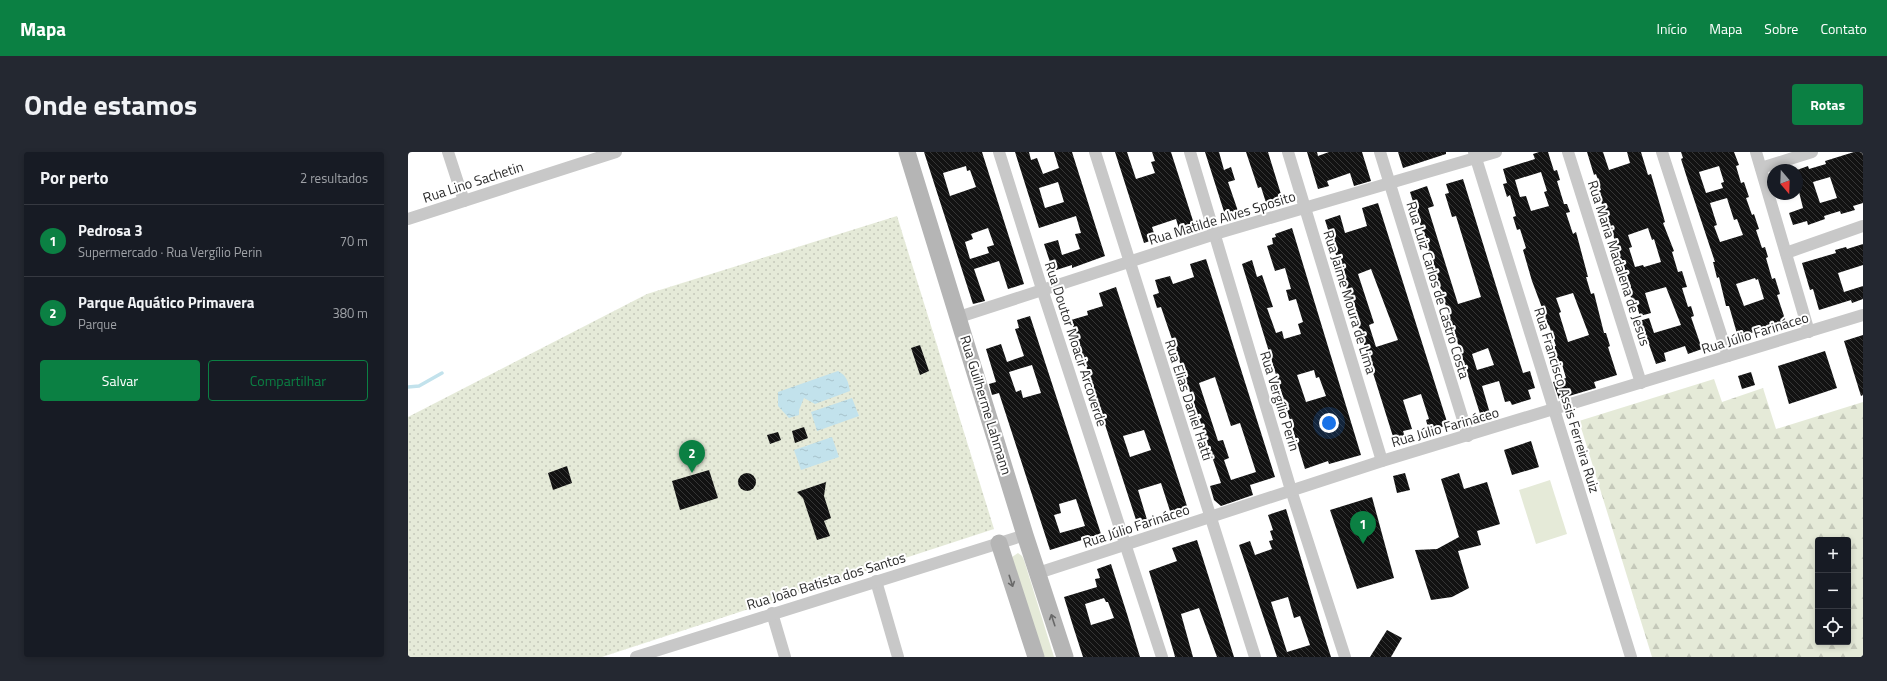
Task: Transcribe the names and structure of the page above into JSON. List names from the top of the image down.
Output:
{
  "streets": {
    "street": [
      "Rua Lino Sachetin",
      "Rua Matilde Alves Sposito",
      "Rua Maria Madalena de Jesus",
      "Rua Luiz Carlos de Castro Costa",
      "Rua Jaime Moura de Lima",
      "Rua Júlio Farináceo",
      "Rua Doutor Moacir Arcoverde",
      "Rua Elias Daniel Hatti",
      "Rua Francisco Assis Ferreira Ruiz",
      "Rua Vergílio Perin",
      "Rua Guilherme Lahmann",
      "Rua João Batista dos Santos"
    ]
  },
  "crossings": [
    ["Rua Matilde Alves Sposito", "Rua Luiz Carlos de Castro Costa"],
    ["Rua Matilde Alves Sposito", "Rua Jaime Moura de Lima"],
    ["Rua Matilde Alves Sposito", "Rua Doutor Moacir Arcoverde"],
    ["Rua Matilde Alves Sposito", "Rua Elias Daniel Hatti"],
    ["Rua Matilde Alves Sposito", "Rua Francisco Assis Ferreira Ruiz"],
    ["Rua Matilde Alves Sposito", "Rua Vergílio Perin"],
    ["Rua Matilde Alves Sposito", "Rua Guilherme Lahmann"],
    ["Rua Maria Madalena de Jesus", "Rua Júlio Farináceo"],
    ["Rua Luiz Carlos de Castro Costa", "Rua Júlio Farináceo"],
    ["Rua Jaime Moura de Lima", "Rua Júlio Farináceo"],
    ["Rua Júlio Farináceo", "Rua Doutor Moacir Arcoverde"],
    ["Rua Júlio Farináceo", "Rua Elias Daniel Hatti"],
    ["Rua Júlio Farináceo", "Rua Francisco Assis Ferreira Ruiz"],
    ["Rua Júlio Farináceo", "Rua Vergílio Perin"],
    ["Rua Júlio Farináceo", "Rua Guilherme Lahmann"],
    ["Rua Guilherme Lahmann", "Rua João Batista dos Santos"]
  ],
  "north": "bottom",
  "page": {
    "header": "Mapa",
    "nav": [
      "Início",
      "Mapa",
      "Sobre",
      "Contato"
    ],
    "title": "Onde estamos",
    "buttons": [
      "Rotas",
      ["Salvar", "Compartilhar"]
    ],
    "heading": ["Por perto", "2 resultados"],
    "list": [
      {
        "mark": "1",
        "name": "Pedrosa 3",
        "note": "Supermercado · Rua Vergílio Perin",
        "value": "70 m"
      },
      {
        "mark": "2",
        "name": "Parque Aquático Primavera",
        "note": "Parque",
        "value": "380 m"
      }
    ],
    "pins": ["2", "1"],
    "map_buttons": ["+", "−"]
  }
}
